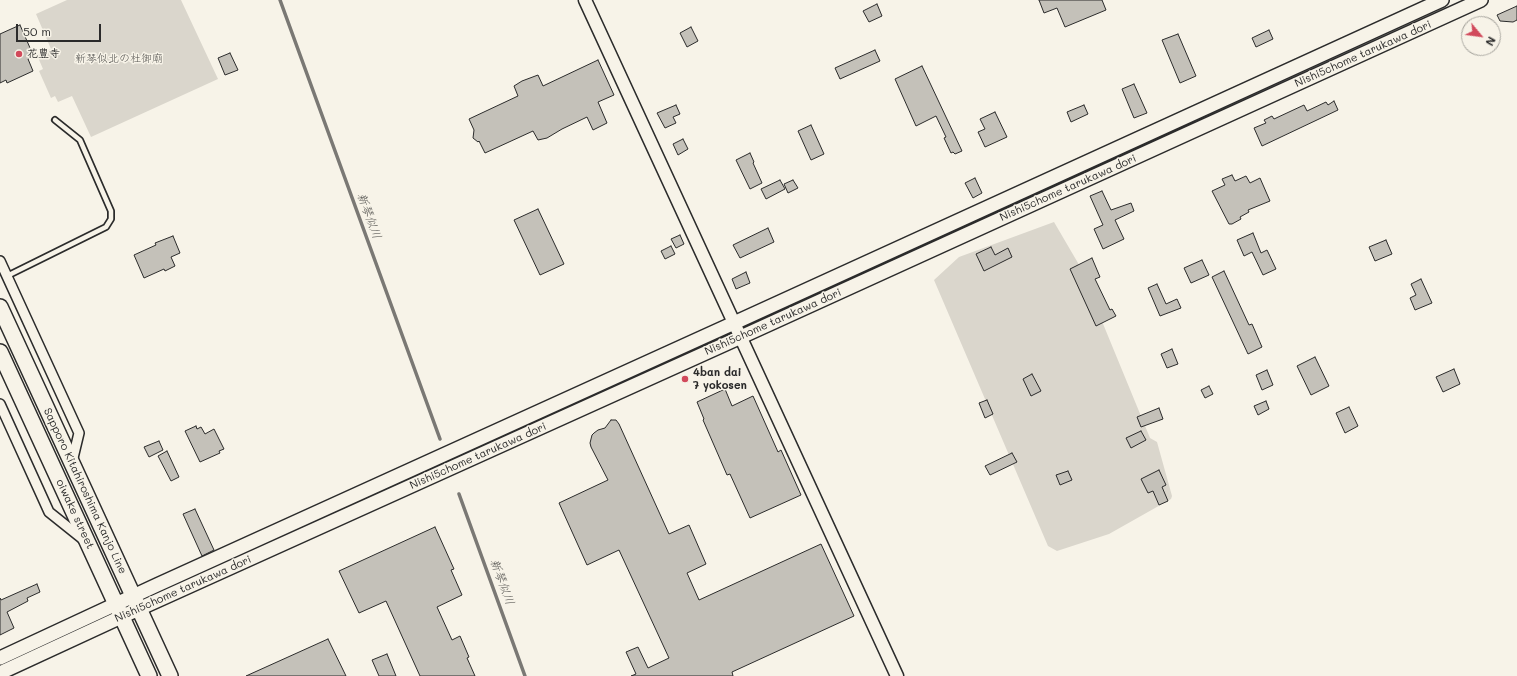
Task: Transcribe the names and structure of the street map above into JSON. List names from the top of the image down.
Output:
{
  "streets": {
    "main road": ["Nishi5chome tarukawa dori", "Sapporo Kitahiroshima Kanjo Line", "oiwake street"]
  },
  "crossings": [
    ["Nishi5chome tarukawa dori", "Sapporo Kitahiroshima Kanjo Line"],
    ["Nishi5chome tarukawa dori", "oiwake street"]
  ],
  "water": ["新琴似川"],
  "parks": ["新琴似北の杜御廟"],
  "places": ["花豊寺", "4ban dai 7 yokosen"],
  "scale_bar": "50 m",
  "north": "bottom right"
}
